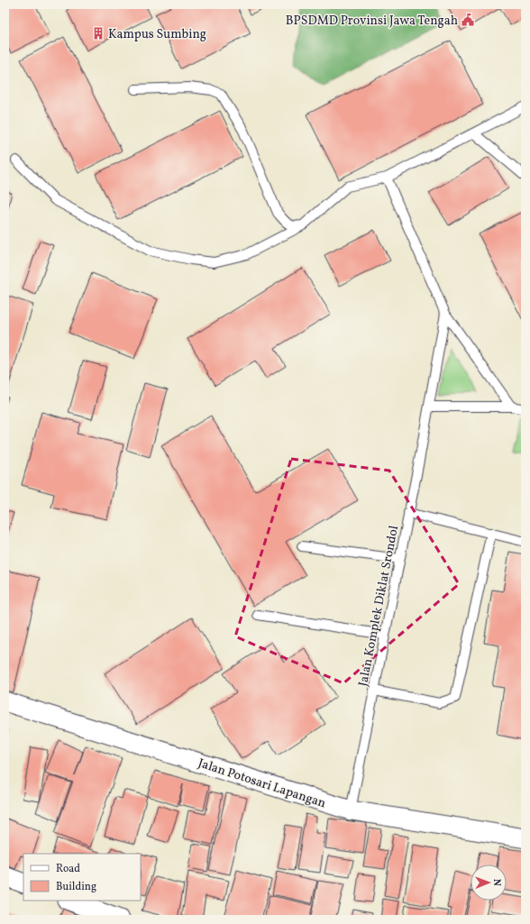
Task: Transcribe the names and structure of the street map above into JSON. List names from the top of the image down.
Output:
{
  "streets": {
    "street": ["Jalan Potosari Lapangan"],
    "lane": ["Jalan Komplek Diklat Srondol"]
  },
  "crossings": [
    ["Jalan Komplek Diklat Srondol", "Jalan Potosari Lapangan"]
  ],
  "places": {
    "public building": ["BPSDMD Provinsi Jawa Tengah"],
    "building": ["Kampus Sumbing"]
  },
  "legend": ["Road", "Building"],
  "north": "right"
}
